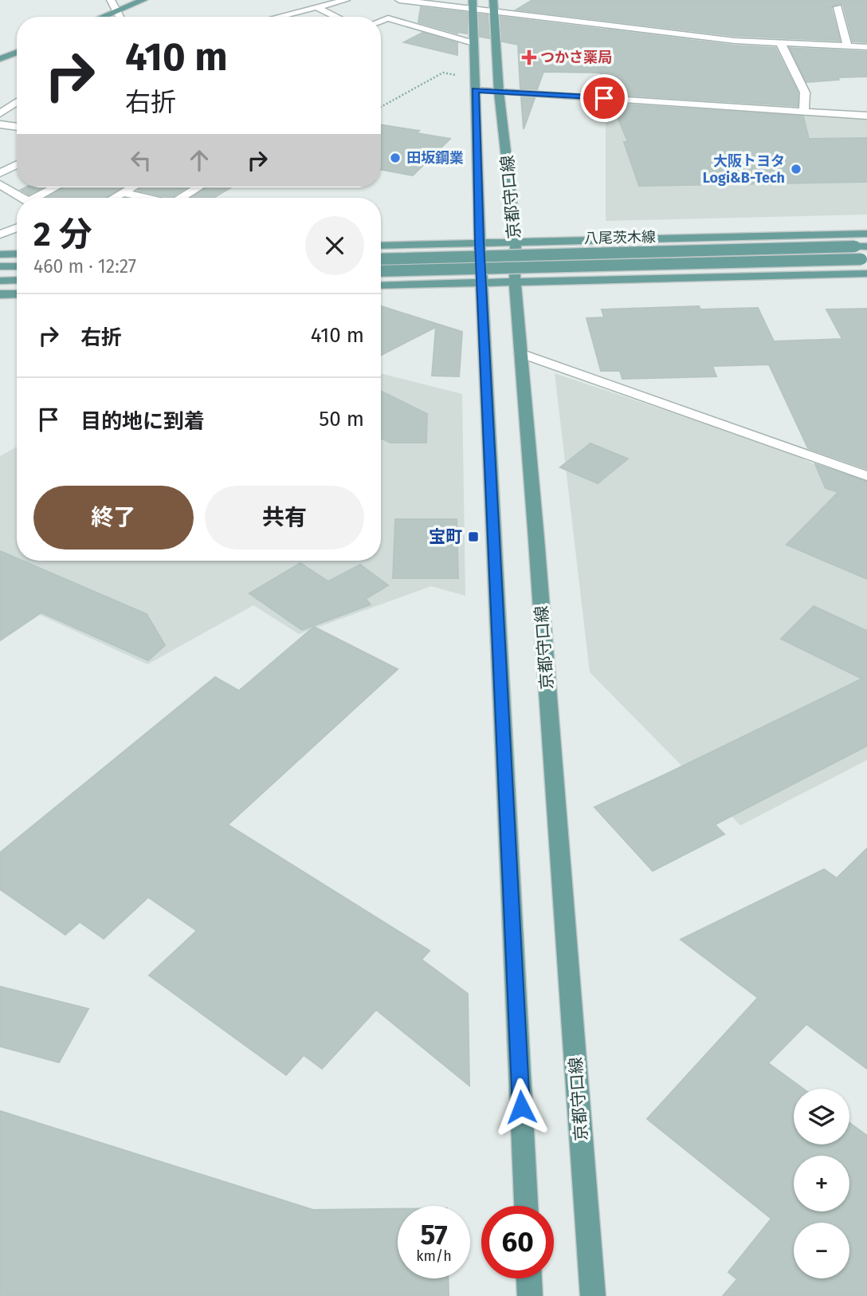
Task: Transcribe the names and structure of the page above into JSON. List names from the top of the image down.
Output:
{
  "streets": {
    "main road": ["京都守口線", "八尾茨木線"]
  },
  "places": {
    "health": ["つかさ薬局"],
    "other": ["田坂鋼業", "大阪トヨタ Logi&B-Tech"],
    "transit": ["宝町"]
  },
  "page": {
    "turn": ["410 m", "右折"],
    "heading": ["2 分", "460 m · 12:27"],
    "list": [
      {
        "name": "右折",
        "value": "410 m"
      },
      {
        "name": "目的地に到着",
        "value": "50 m"
      }
    ],
    "buttons": ["終了", "共有"],
    "map_buttons": ["+", "−"],
    "speed": "57 km/h",
    "limit": "60"
  }
}
